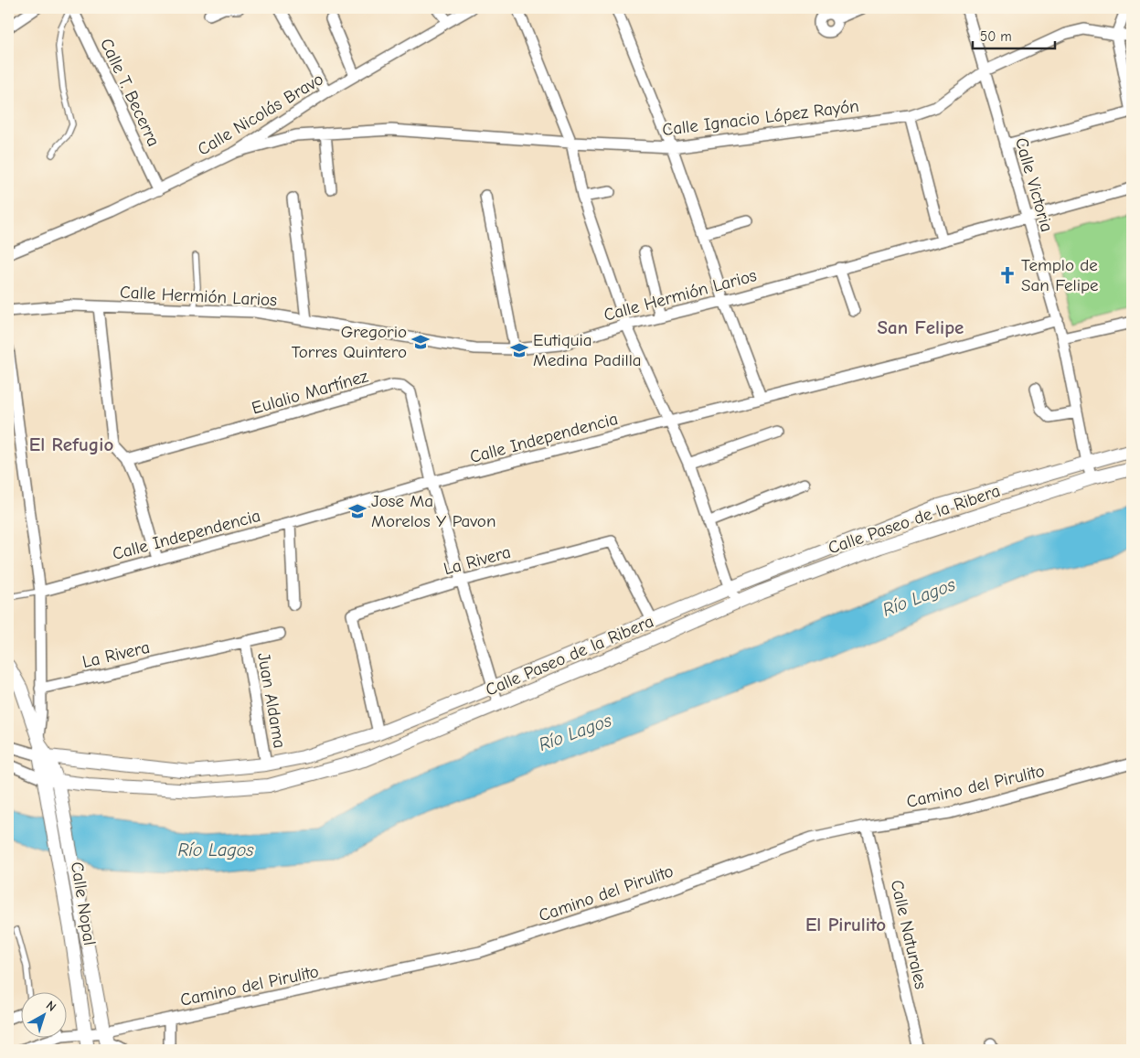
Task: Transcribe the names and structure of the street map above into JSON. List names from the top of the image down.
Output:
{
  "streets": {
    "street": [
      "Calle T. Becerra",
      "Calle Nicolás Bravo",
      "Calle Ignacio López Rayón",
      "Calle Victoria",
      "Calle Hermión Larios",
      "Eulalio Martínez",
      "Calle Independencia",
      "Calle Paseo de la Ribera",
      "La Rivera",
      "Juan Aldama",
      "Camino del Pirulito",
      "Calle Nopal",
      "Calle Naturales"
    ]
  },
  "crossings": [
    ["Calle T. Becerra", "Calle Nicolás Bravo"],
    ["Calle Nicolás Bravo", "Calle Ignacio López Rayón"],
    ["Calle Ignacio López Rayón", "Calle Victoria"],
    ["Calle Victoria", "Calle Hermión Larios"],
    ["Calle Victoria", "Calle Independencia"],
    ["Calle Victoria", "Calle Paseo de la Ribera"],
    ["Eulalio Martínez", "Calle Independencia"],
    ["Calle Paseo de la Ribera", "La Rivera"],
    ["Calle Paseo de la Ribera", "Juan Aldama"],
    ["Calle Paseo de la Ribera", "Calle Nopal"],
    ["La Rivera", "Juan Aldama"],
    ["Camino del Pirulito", "Calle Nopal"],
    ["Camino del Pirulito", "Calle Naturales"]
  ],
  "districts": ["San Felipe", "El Refugio", "El Pirulito"],
  "water": ["Río Lagos"],
  "places": {
    "church": ["Templo de San Felipe"],
    "school or university": ["Gregorio Torres Quintero", "Eutiquia Medina Padilla", "Jose Ma Morelos Y Pavon"]
  },
  "scale_bar": "50 m",
  "north": "top right"
}
